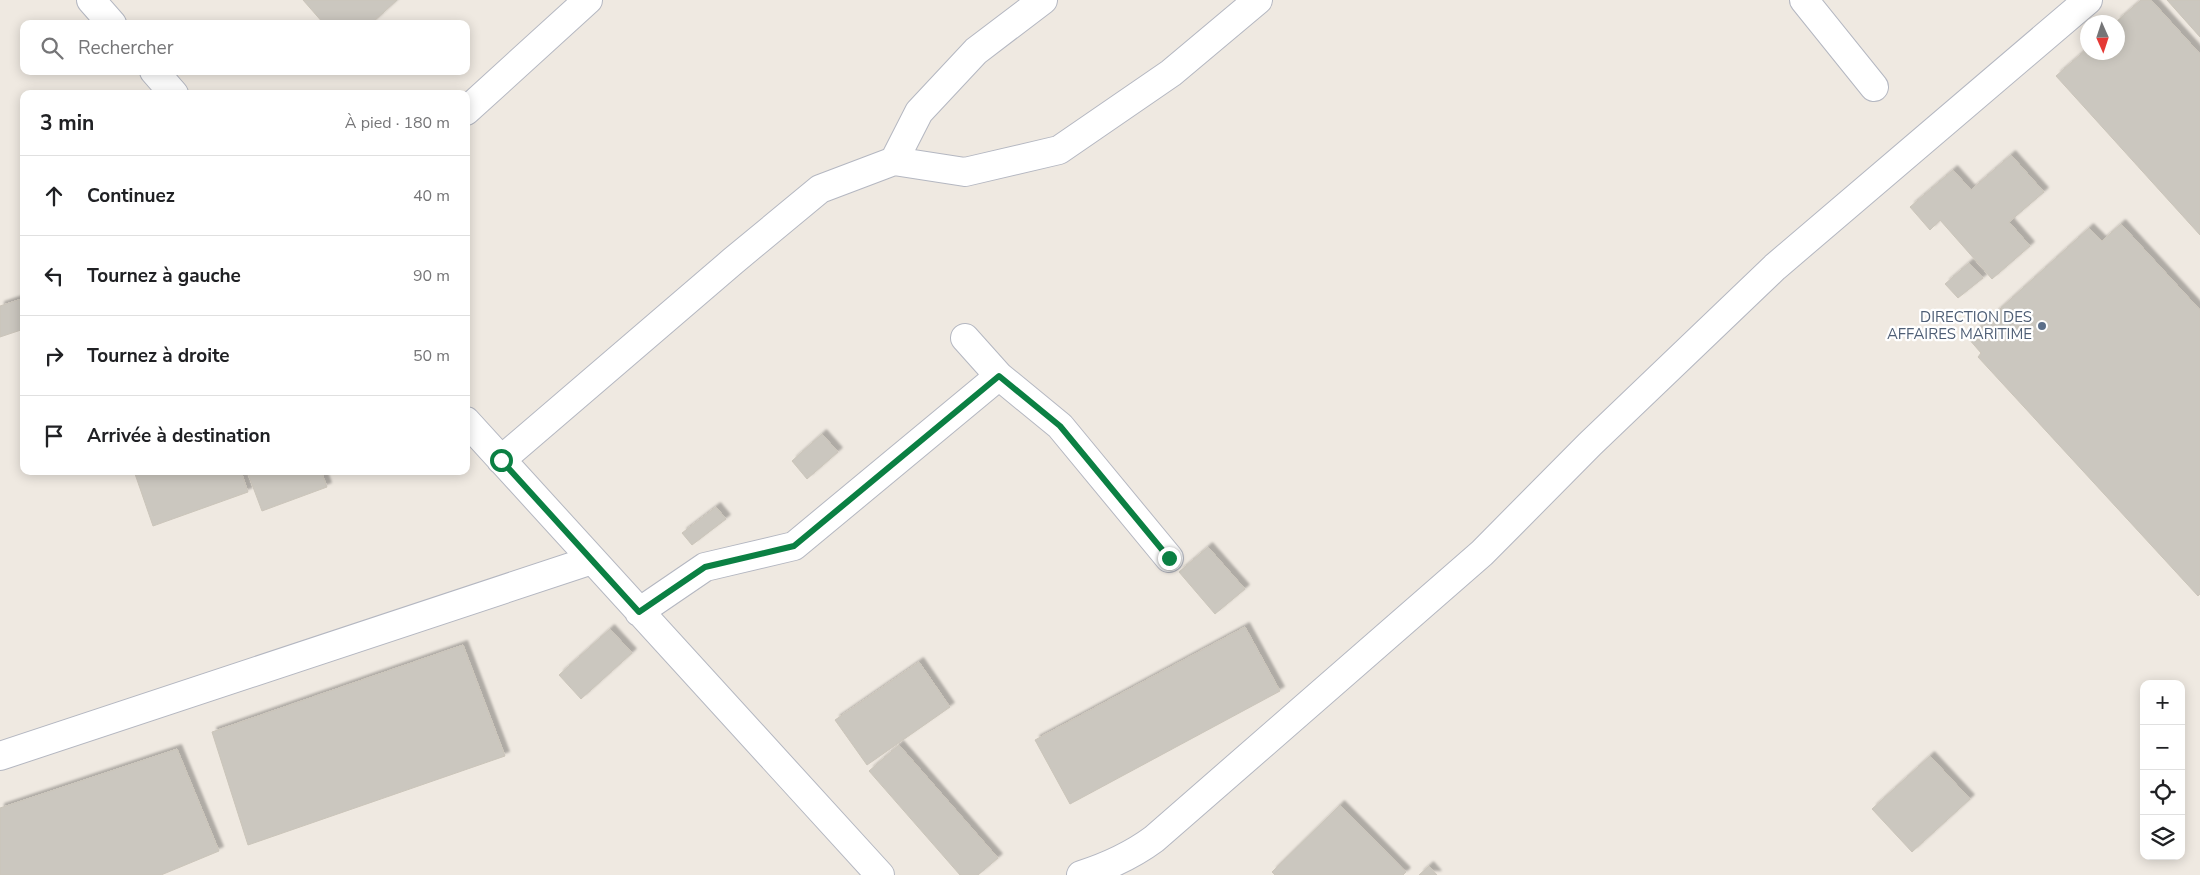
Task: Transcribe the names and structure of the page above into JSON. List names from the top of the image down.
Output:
{
  "places": ["DIRECTION DES AFFAIRES MARITIME"],
  "north": "bottom",
  "page": {
    "search": "Rechercher",
    "heading": ["3 min", "À pied · 180 m"],
    "list": [
      ["Continuez", "40 m"],
      ["Tournez à gauche", "90 m"],
      ["Tournez à droite", "50 m"],
      "Arrivée à destination"
    ],
    "map_buttons": ["+", "−"]
  }
}
